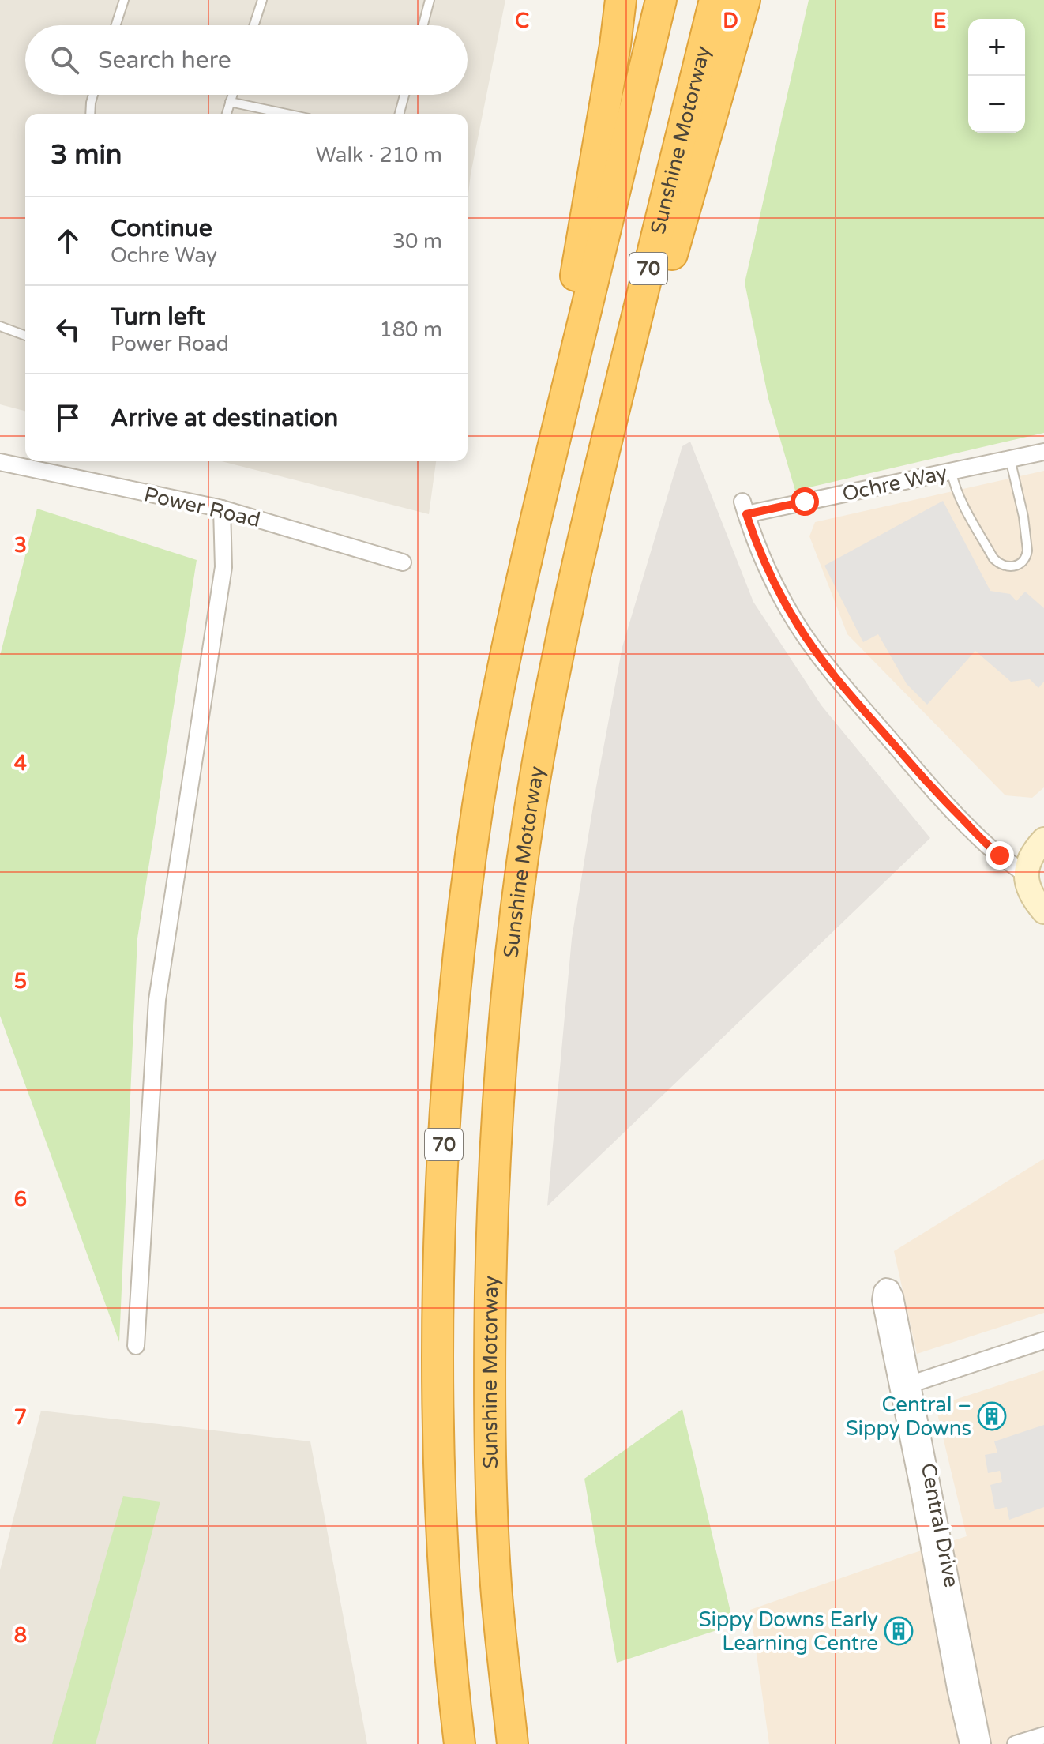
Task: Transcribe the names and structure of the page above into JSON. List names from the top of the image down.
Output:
{
  "streets": {
    "highway": ["Sunshine Motorway", "70"],
    "street": ["Ochre Way", "Power Road", "Central Drive"]
  },
  "places": {
    "building": ["Central – Sippy Downs", "Sippy Downs Early Learning Centre"]
  },
  "page": {
    "map_buttons": ["+", "−"],
    "search": "Search here",
    "heading": ["3 min", "Walk · 210 m"],
    "list": [
      ["Continue", "Ochre Way", "30 m"],
      ["Turn left", "Power Road", "180 m"],
      "Arrive at destination"
    ]
  },
  "grid": {
    "columns": ["C", "D", "E"],
    "rows": [
      "3",
      "4",
      "5",
      "6",
      "7",
      "8"
    ]
  }
}
